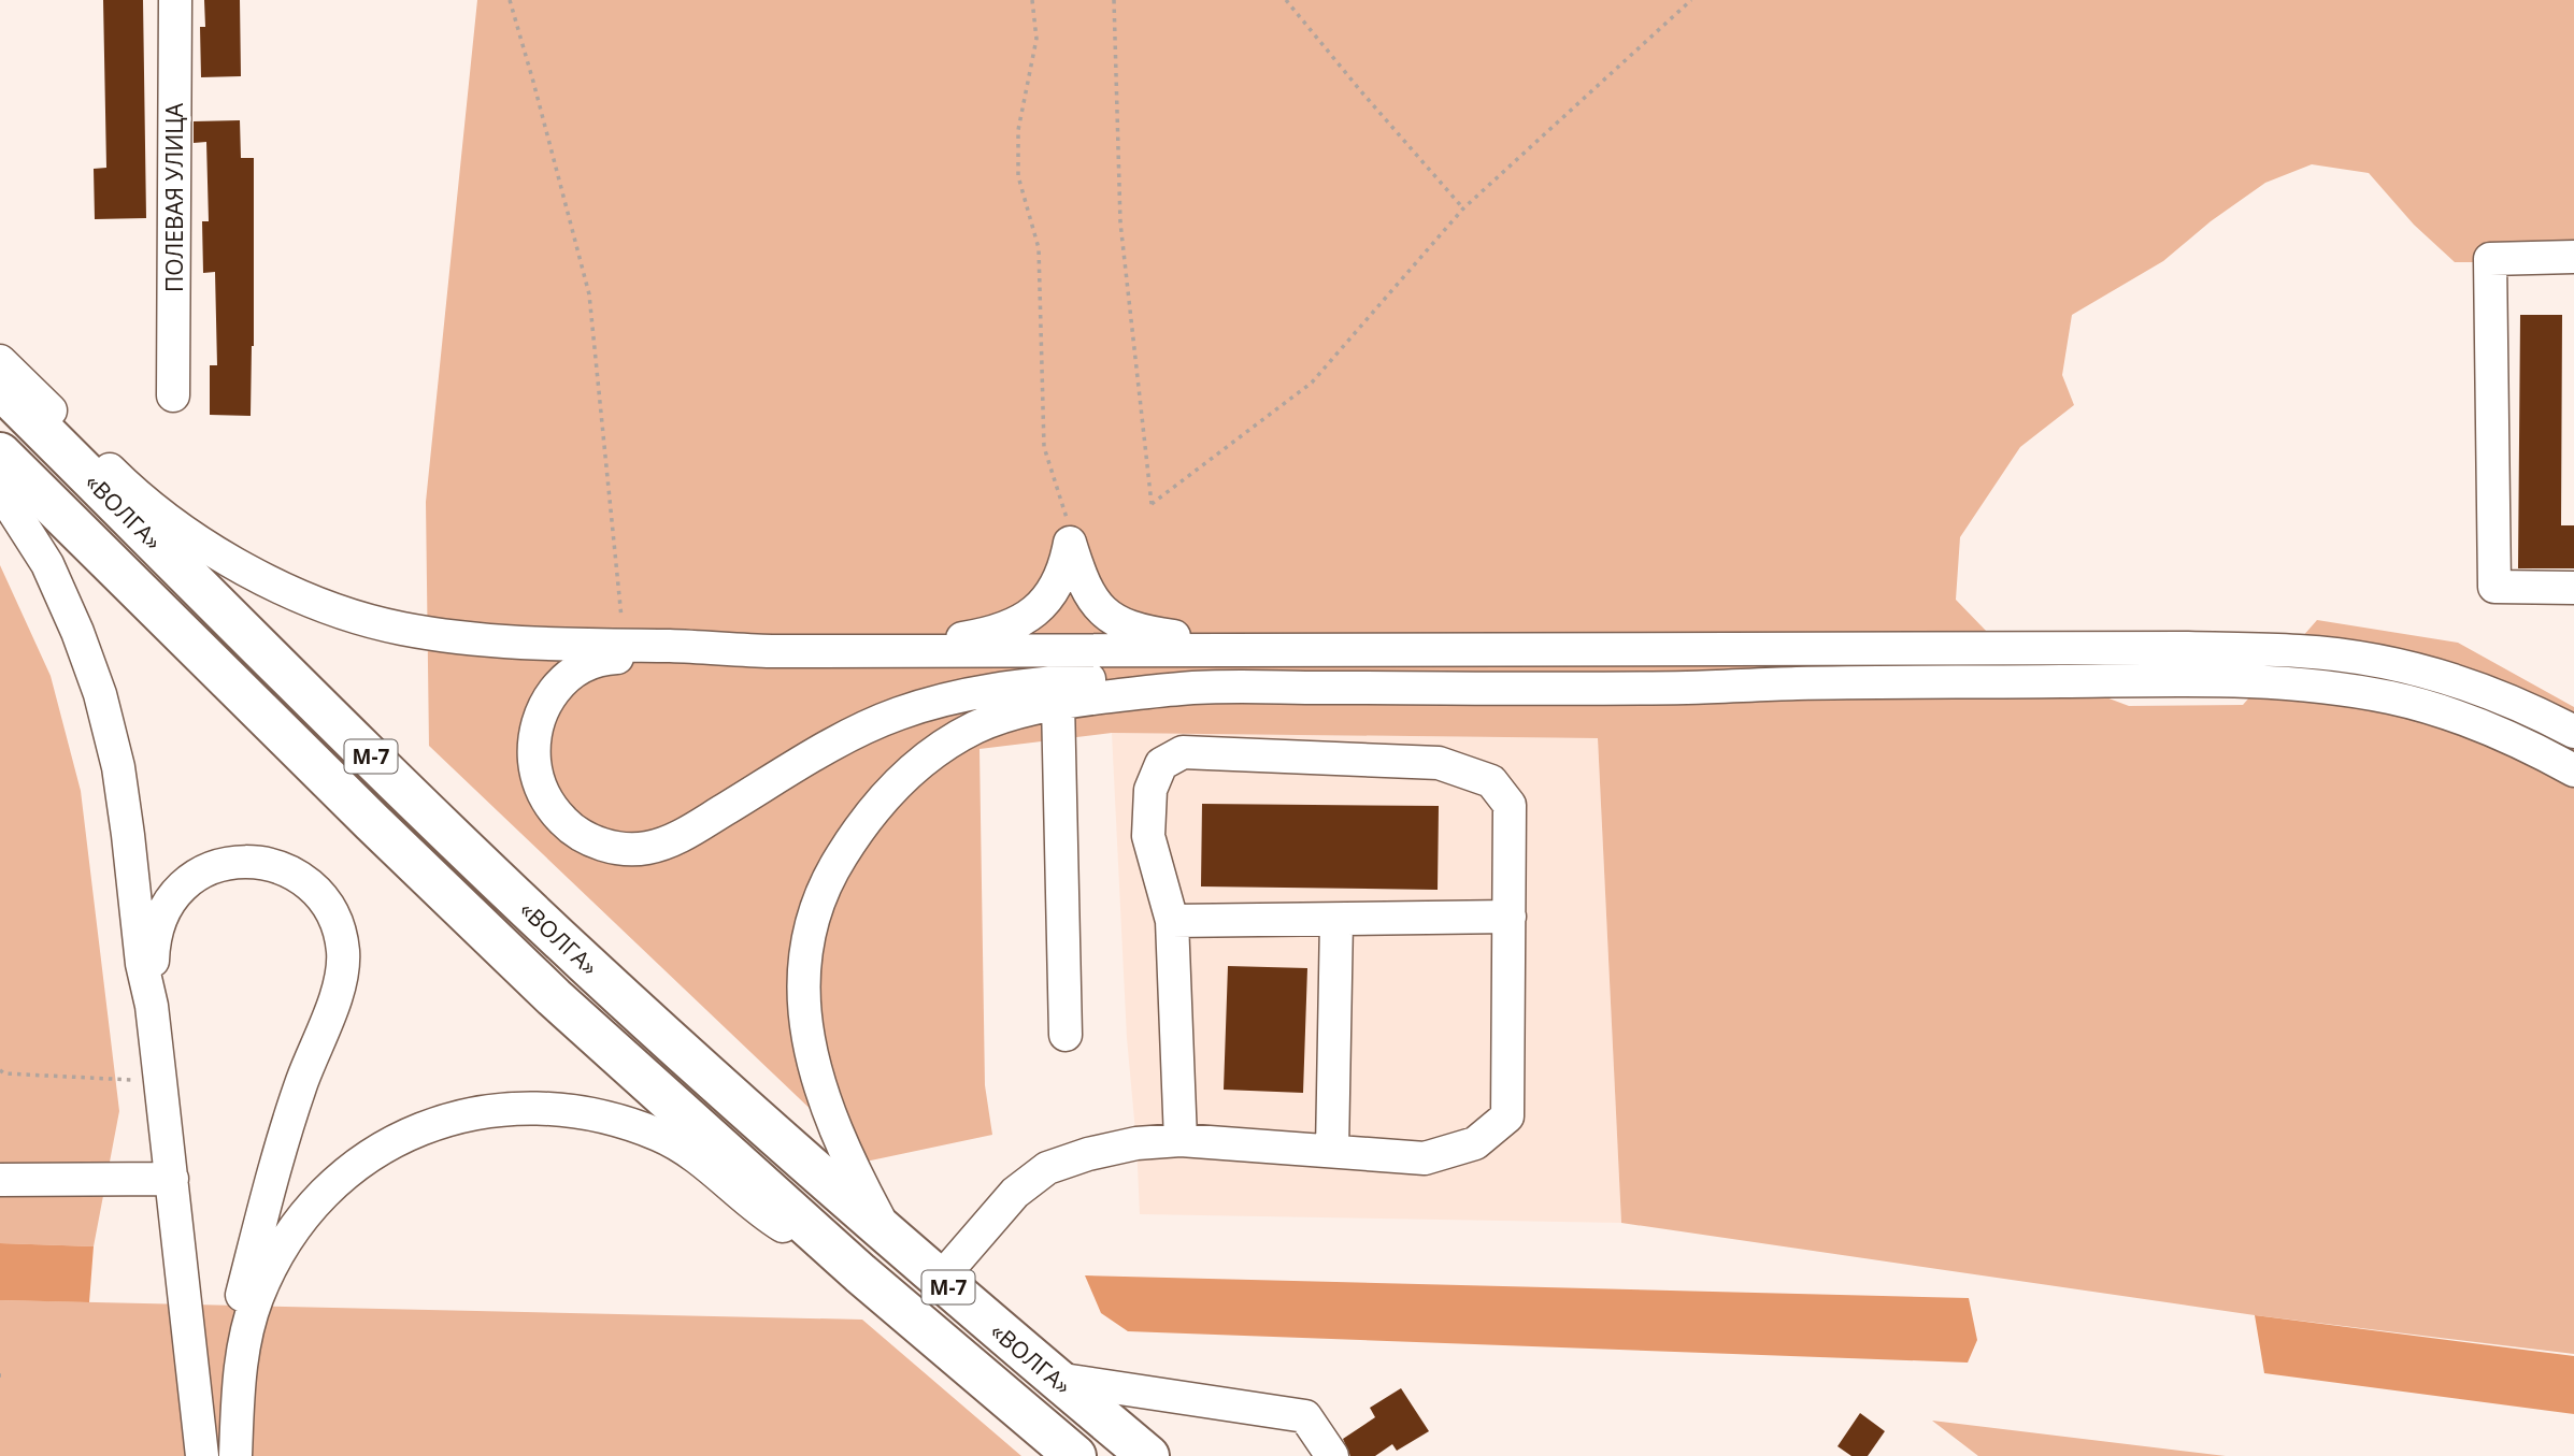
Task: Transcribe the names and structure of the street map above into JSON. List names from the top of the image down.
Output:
{
  "streets": {
    "highway": ["«ВОЛГА»", "М-7"],
    "street": ["ПОЛЕВАЯ УЛИЦА"]
  }
}
